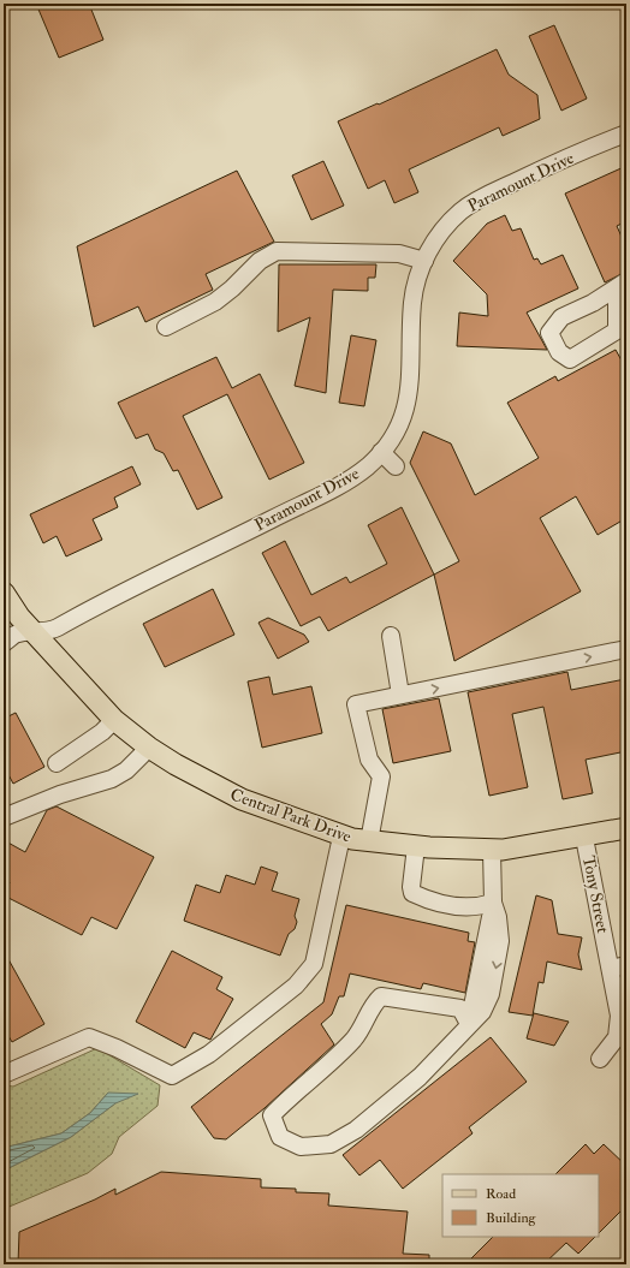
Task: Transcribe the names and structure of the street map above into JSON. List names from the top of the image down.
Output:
{
  "streets": {
    "main road": ["Central Park Drive"],
    "street": ["Paramount Drive", "Tony Street"]
  },
  "crossings": [
    ["Paramount Drive", "Central Park Drive"],
    ["Central Park Drive", "Tony Street"]
  ],
  "legend": ["Road", "Building"]
}
